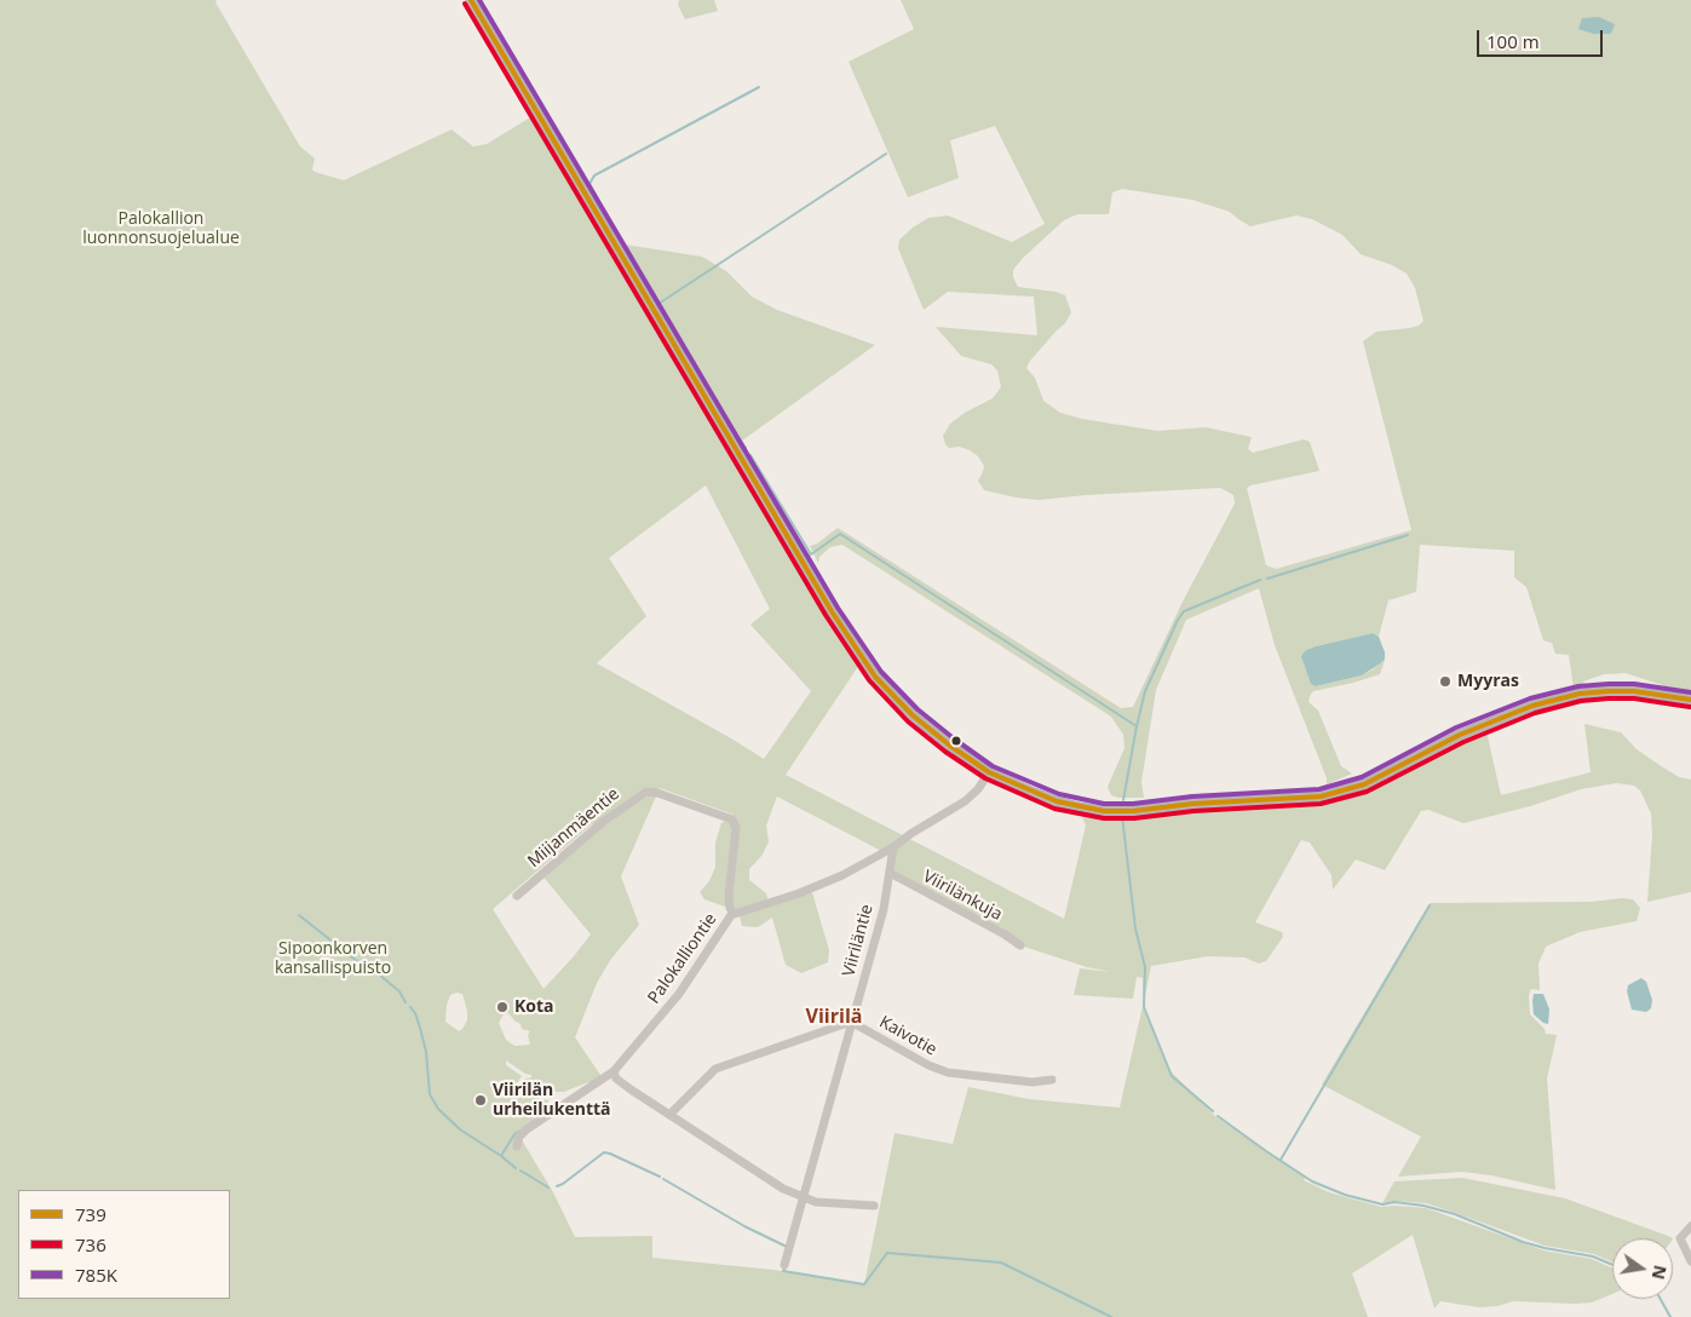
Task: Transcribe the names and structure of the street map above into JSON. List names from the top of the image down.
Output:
{
  "streets": {
    "street": [
      "Miijanmäentie",
      "Viirilänkuja",
      "Viiriläntie",
      "Palokalliontie",
      "Kaivotie"
    ]
  },
  "crossings": [
    ["Miijanmäentie", "Palokalliontie"],
    ["Viirilänkuja", "Viiriläntie"],
    ["Viiriläntie", "Palokalliontie"],
    ["Viiriläntie", "Kaivotie"]
  ],
  "districts": ["Viirilä"],
  "parks": ["Palokallion luonnonsuojelualue", "Sipoonkorven kansallispuisto"],
  "places": ["Myyras", "Kota", "Viirilän urheilukenttä"],
  "lines": ["transit line 739", "transit line 785K", "transit line 736"],
  "legend": ["739", "736", "785K"],
  "scale_bar": "100 m",
  "north": "right"
}
